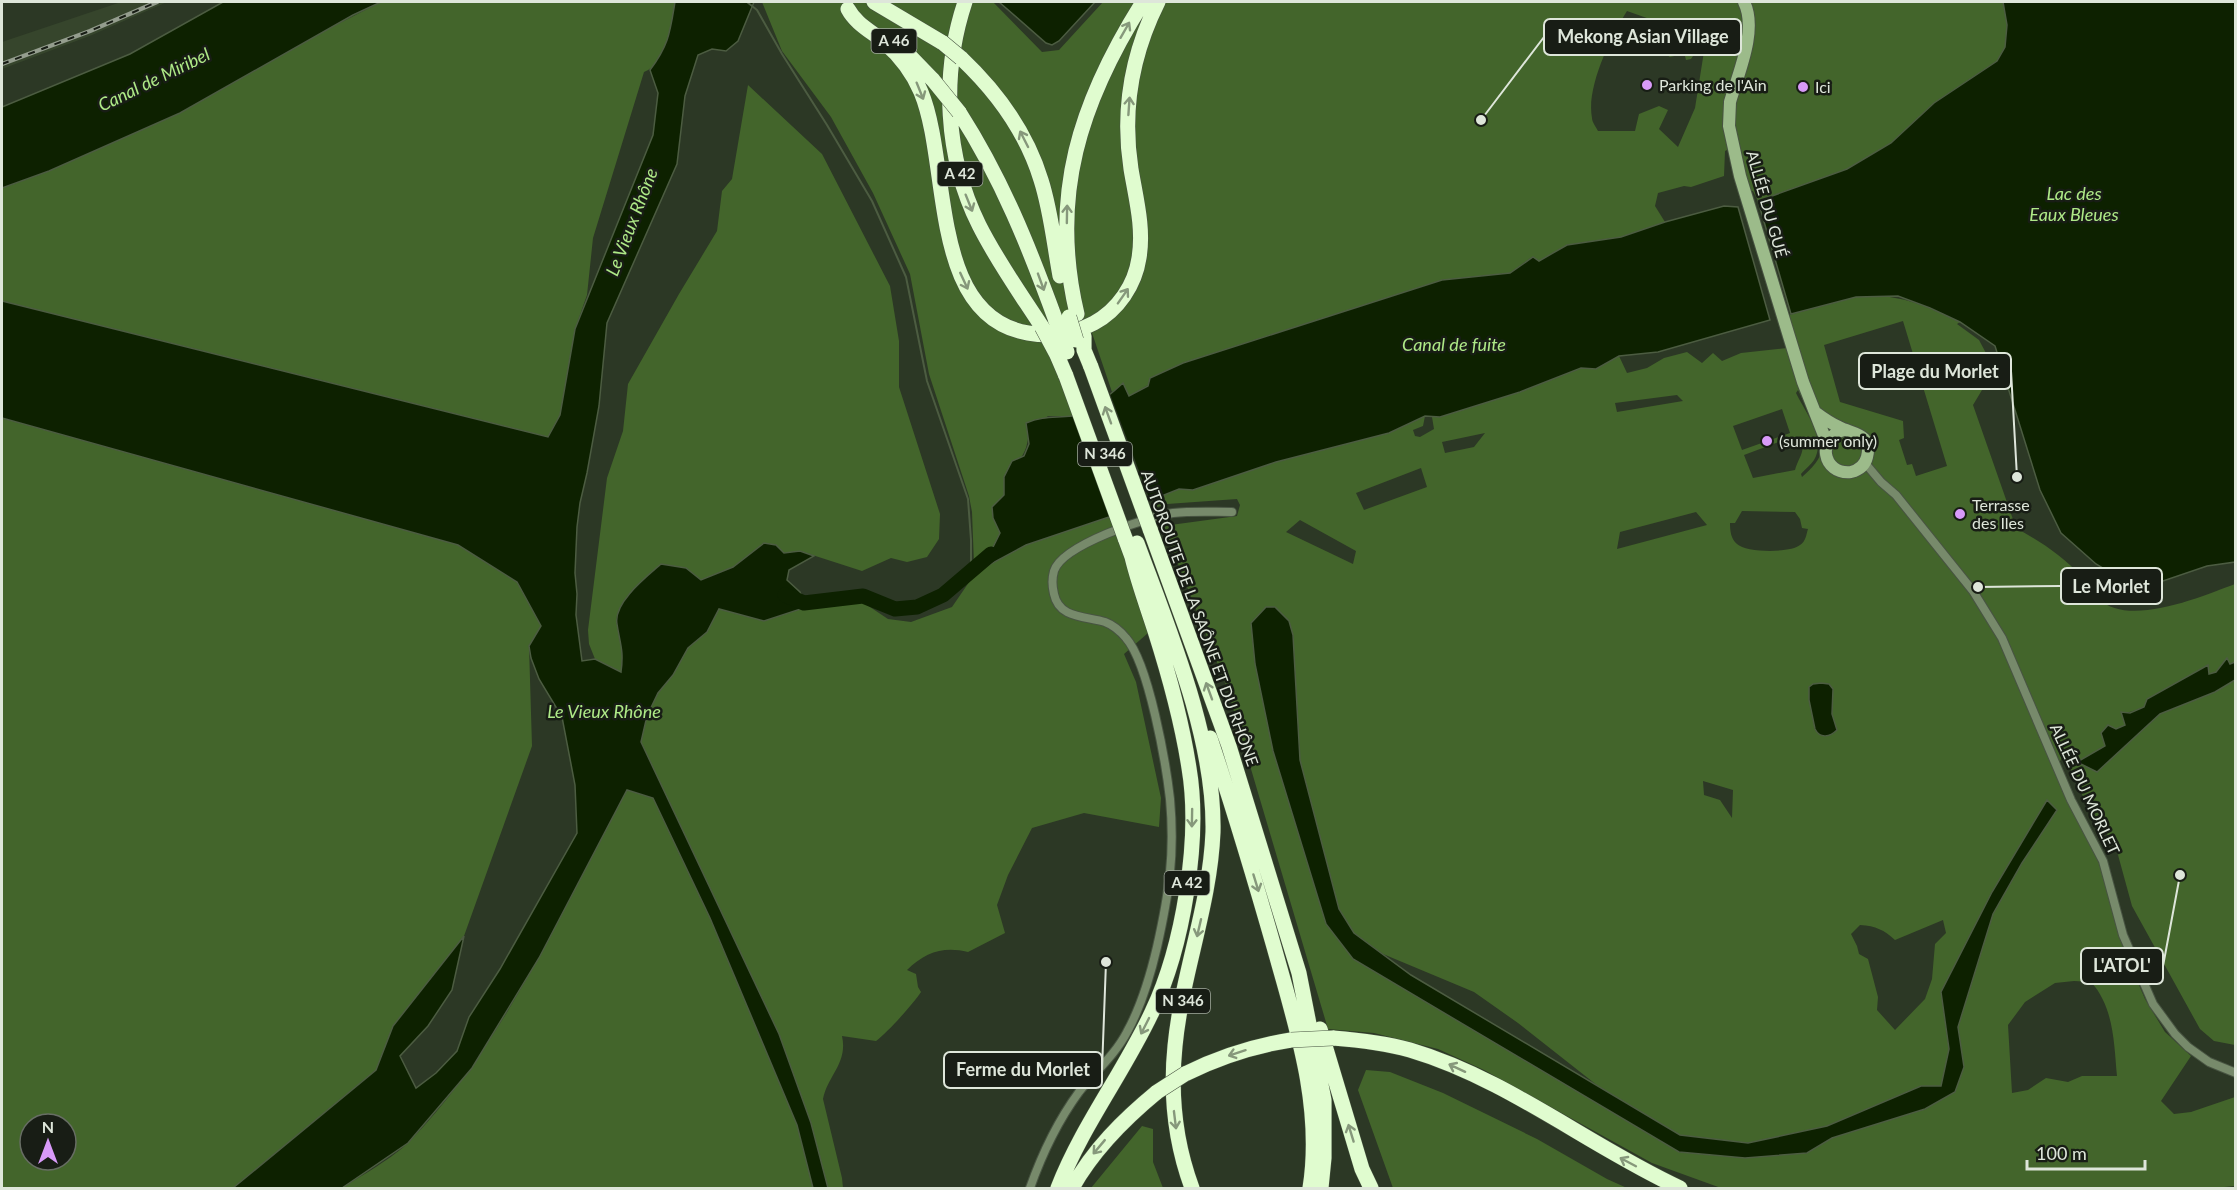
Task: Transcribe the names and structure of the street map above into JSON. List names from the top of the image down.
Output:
{
  "streets": {
    "highway": [
      "A 46",
      "A 42",
      "N 346",
      "AUTOROUTE DE LA SAÔNE ET DU RHÔNE"
    ],
    "street": ["ALLÉE DU GUÉ", "ALLÉE DU MORLET"]
  },
  "crossings": [
    ["A 46", "N 346"],
    ["A 42", "N 346"],
    ["ALLÉE DU GUÉ", "ALLÉE DU MORLET"],
    ["N 346", "AUTOROUTE DE LA SAÔNE ET DU RHÔNE"]
  ],
  "water": [
    "Canal de Miribel",
    "Lac des Eaux Bleues",
    "Le Vieux Rhône",
    "Canal de fuite"
  ],
  "places": [
    "Parking de l'Ain",
    "Ici",
    "Mekong Asian Village",
    "(summer only)",
    "Plage du Morlet",
    "Terrasse des Iles",
    "Le Morlet",
    "L'ATOL'",
    "Ferme du Morlet"
  ],
  "scale_bar": "100 m",
  "north": "top"
}
